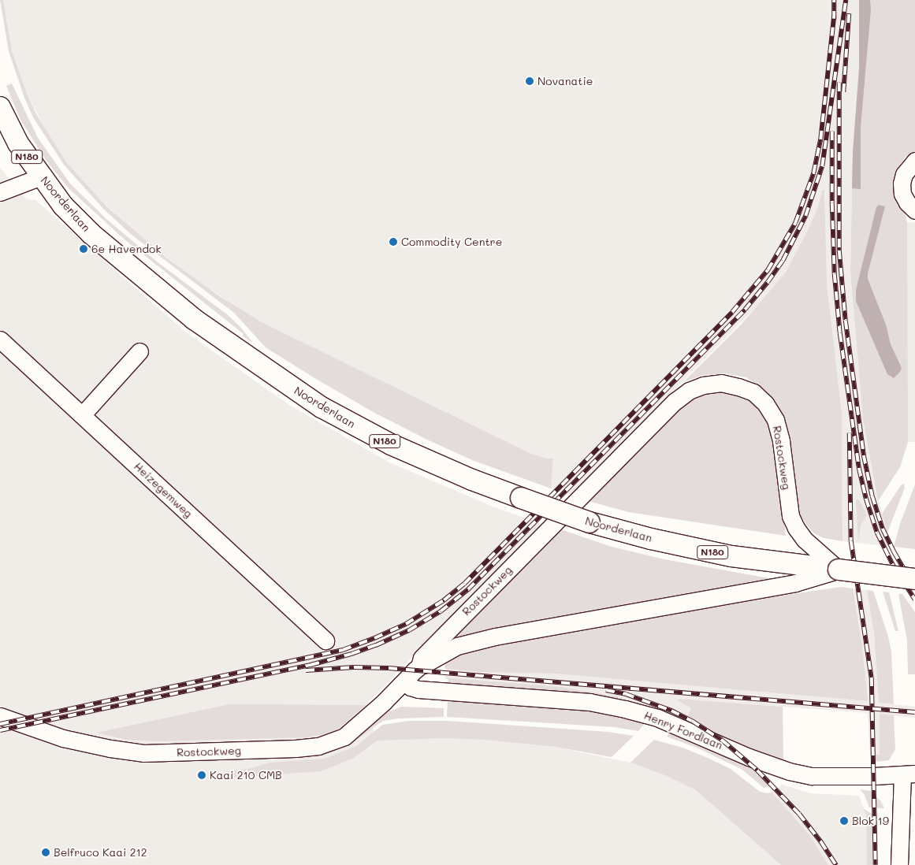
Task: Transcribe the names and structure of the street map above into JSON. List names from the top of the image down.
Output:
{
  "streets": {
    "main road": ["N180", "Noorderlaan"],
    "street": ["Rostockweg", "Heizegemweg", "Henry Fordlaan"]
  },
  "crossings": [
    ["Noorderlaan", "Rostockweg"],
    ["Rostockweg", "Henry Fordlaan"]
  ],
  "places": [
    "Novanatie",
    "Commodity Centre",
    "6e Havendok",
    "Kaai 210 CMB",
    "Blok 19",
    "Belfruco Kaai 212"
  ]
}
